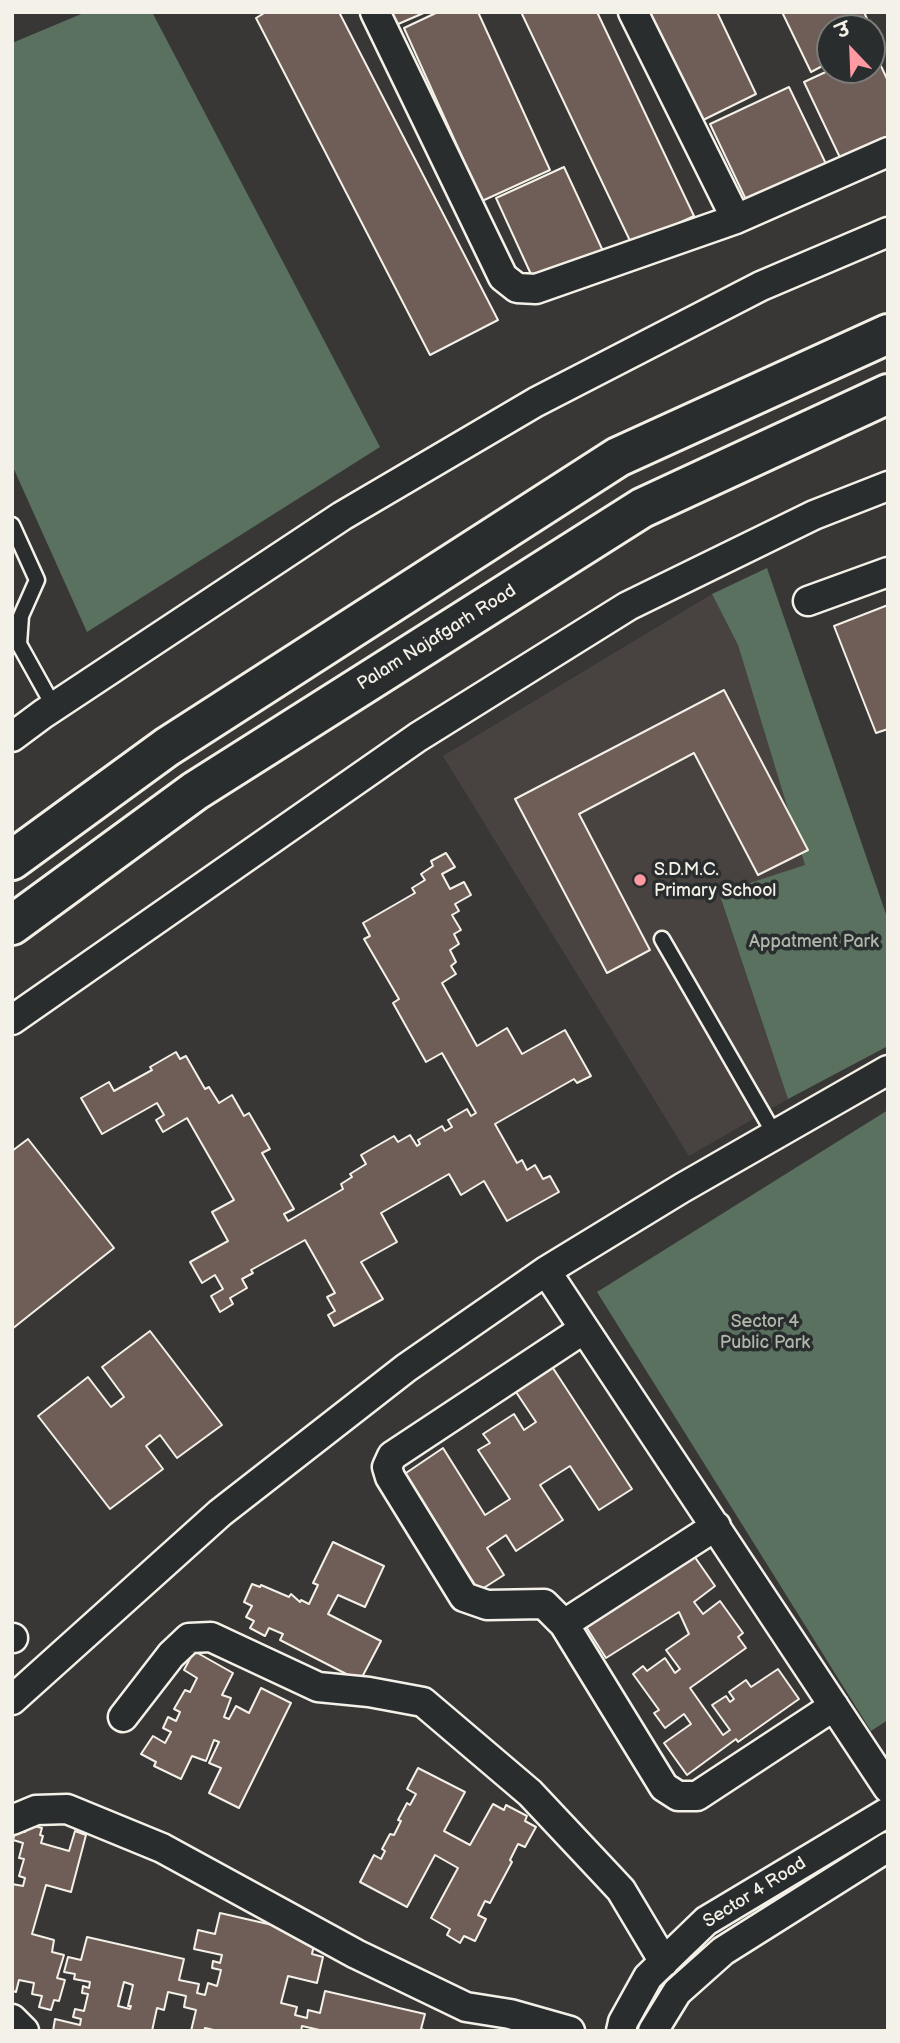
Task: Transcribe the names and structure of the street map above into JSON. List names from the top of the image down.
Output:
{
  "streets": {
    "main road": ["Palam Najafgarh Road"],
    "street": ["Sector 4 Road"]
  },
  "parks": ["Appatment Park", "Sector 4 Public Park"],
  "places": ["S.D.M.C. Primary School"],
  "north": "top left"
}
